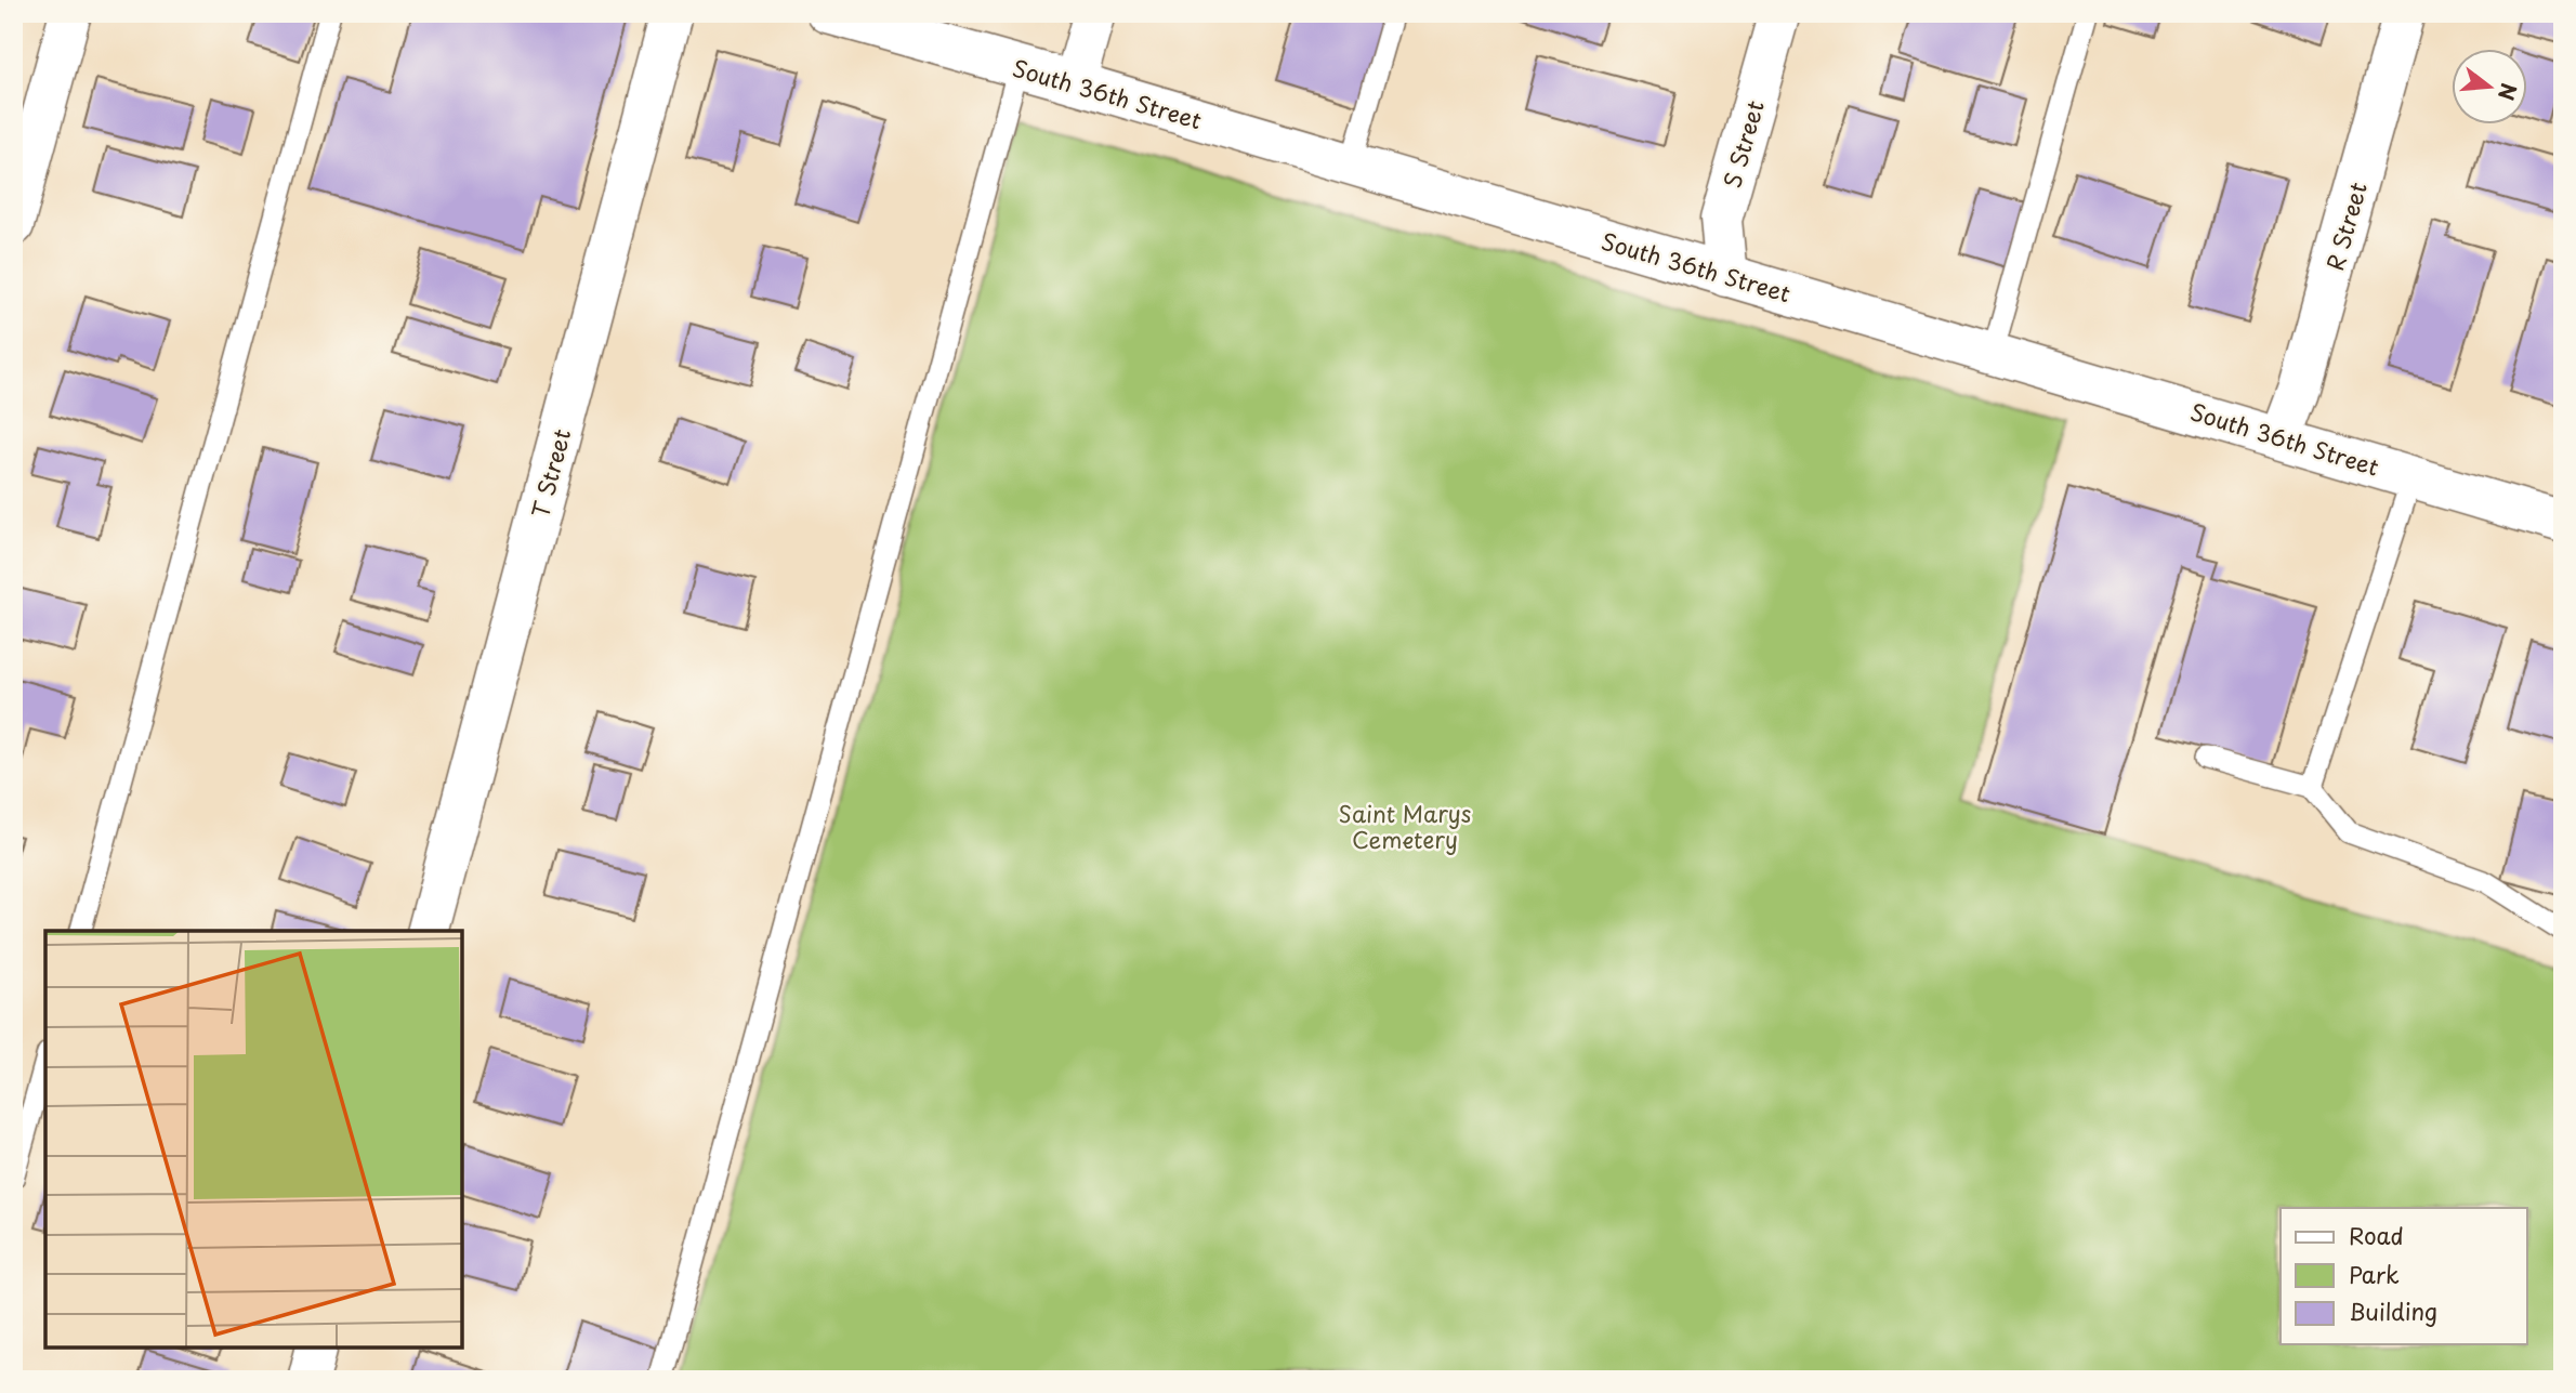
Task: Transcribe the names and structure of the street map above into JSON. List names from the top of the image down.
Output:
{
  "streets": {
    "street": [
      "South 36th Street",
      "S Street",
      "R Street",
      "T Street"
    ]
  },
  "crossings": [
    ["South 36th Street", "S Street"],
    ["South 36th Street", "R Street"]
  ],
  "parks": ["Saint Marys Cemetery"],
  "legend": ["Road", "Park", "Building"],
  "north": "right"
}
